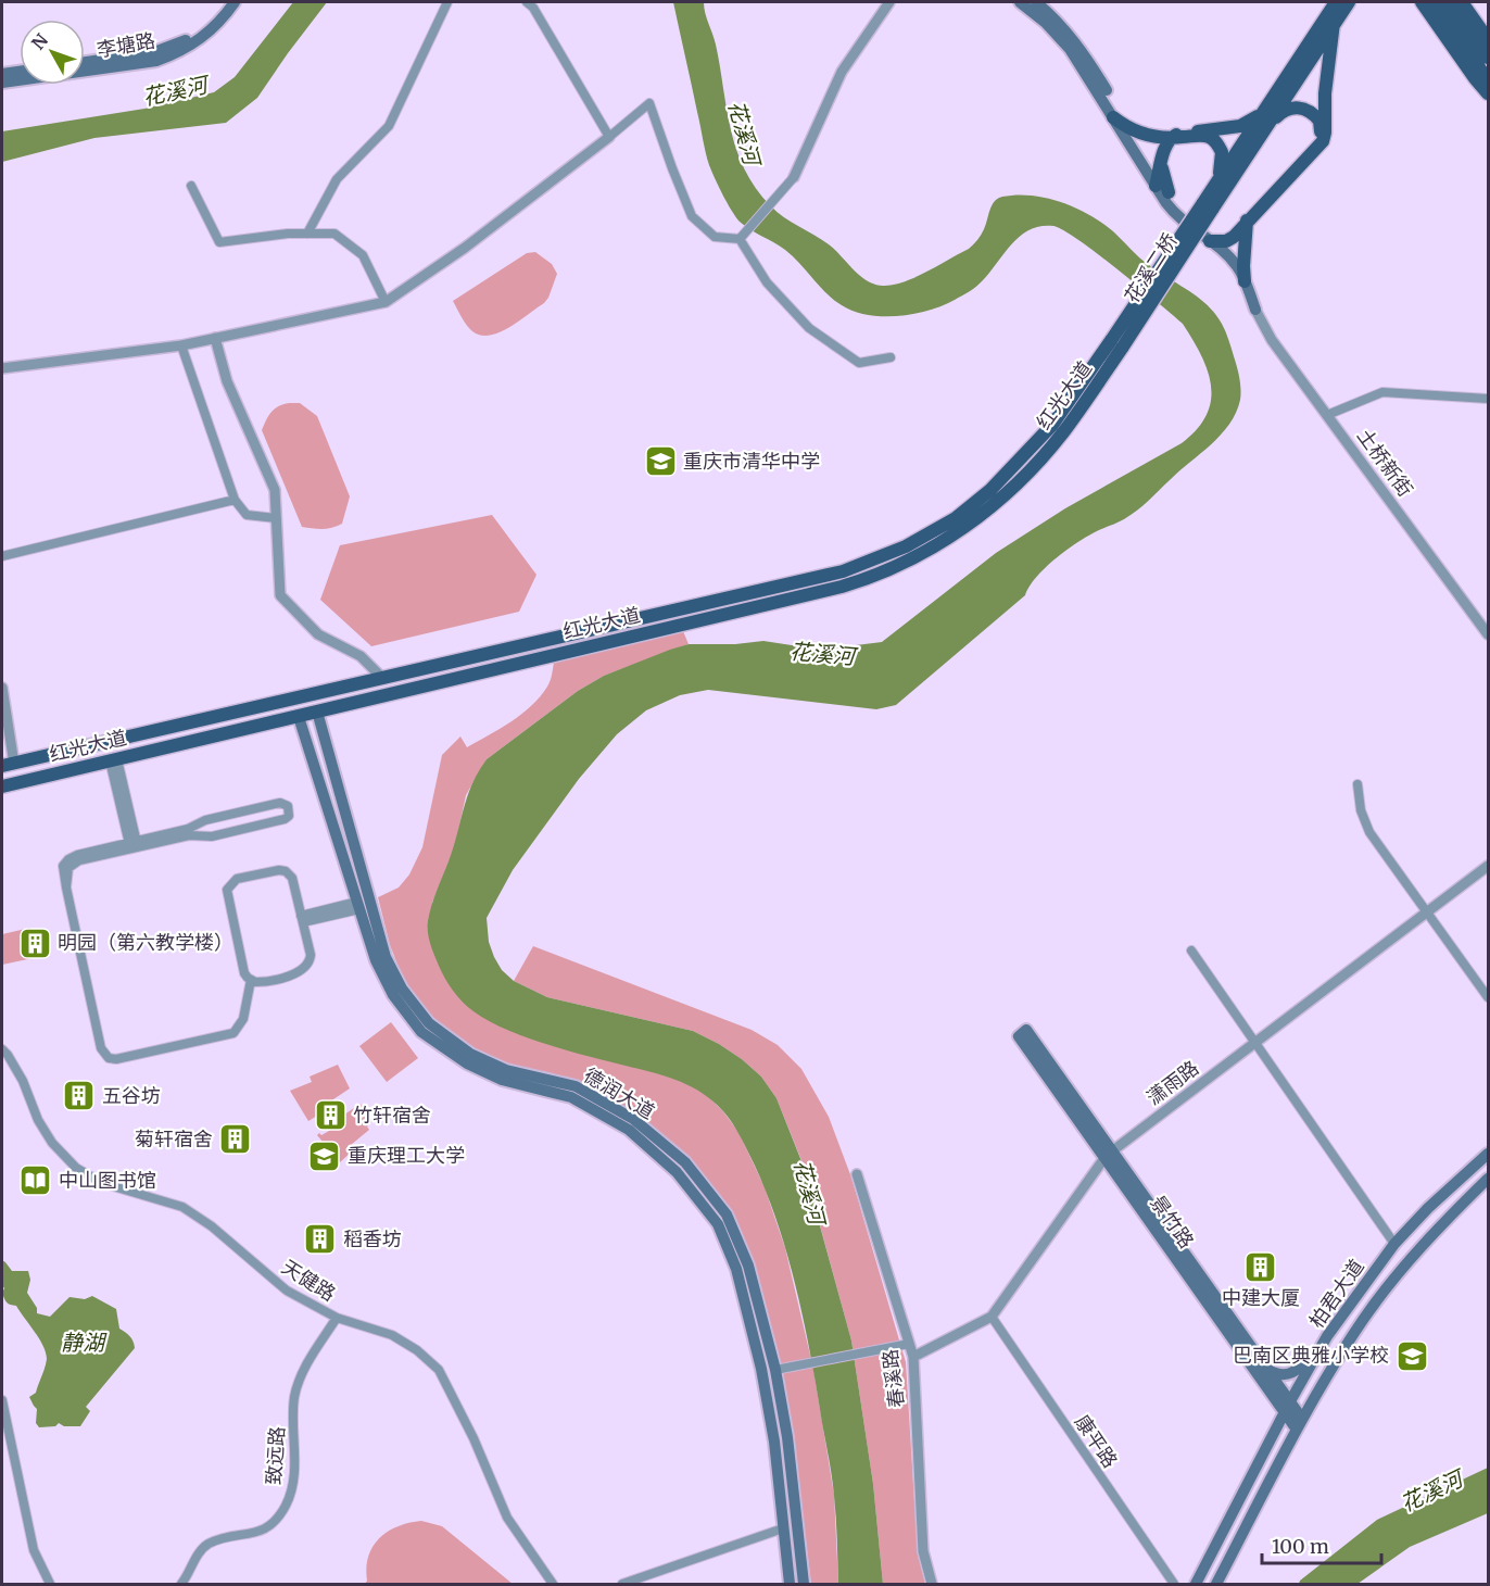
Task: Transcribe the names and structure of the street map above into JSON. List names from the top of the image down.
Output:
{
  "streets": {
    "main road": [
      "李塘路",
      "花溪二桥",
      "红光大道",
      "土桥新街",
      "德润大道",
      "景竹路",
      "柏君大道"
    ],
    "street": [
      "潇雨路",
      "天健路",
      "春溪路",
      "康平路",
      "致远路"
    ]
  },
  "crossings": [
    ["花溪二桥", "红光大道"],
    ["红光大道", "德润大道"],
    ["潇雨路", "景竹路"],
    ["潇雨路", "春溪路"],
    ["潇雨路", "康平路"],
    ["景竹路", "柏君大道"],
    ["天健路", "致远路"]
  ],
  "water": ["花溪河", "静湖"],
  "places": {
    "school or university": ["重庆市清华中学", "重庆理工大学", "巴南区典雅小学校"],
    "building": [
      "明园（第六教学楼）",
      "五谷坊",
      "竹轩宿舍",
      "菊轩宿舍",
      "稻香坊",
      "中建大厦"
    ],
    "library": ["中山图书馆"]
  },
  "scale_bar": "100 m",
  "north": "top left"
}
